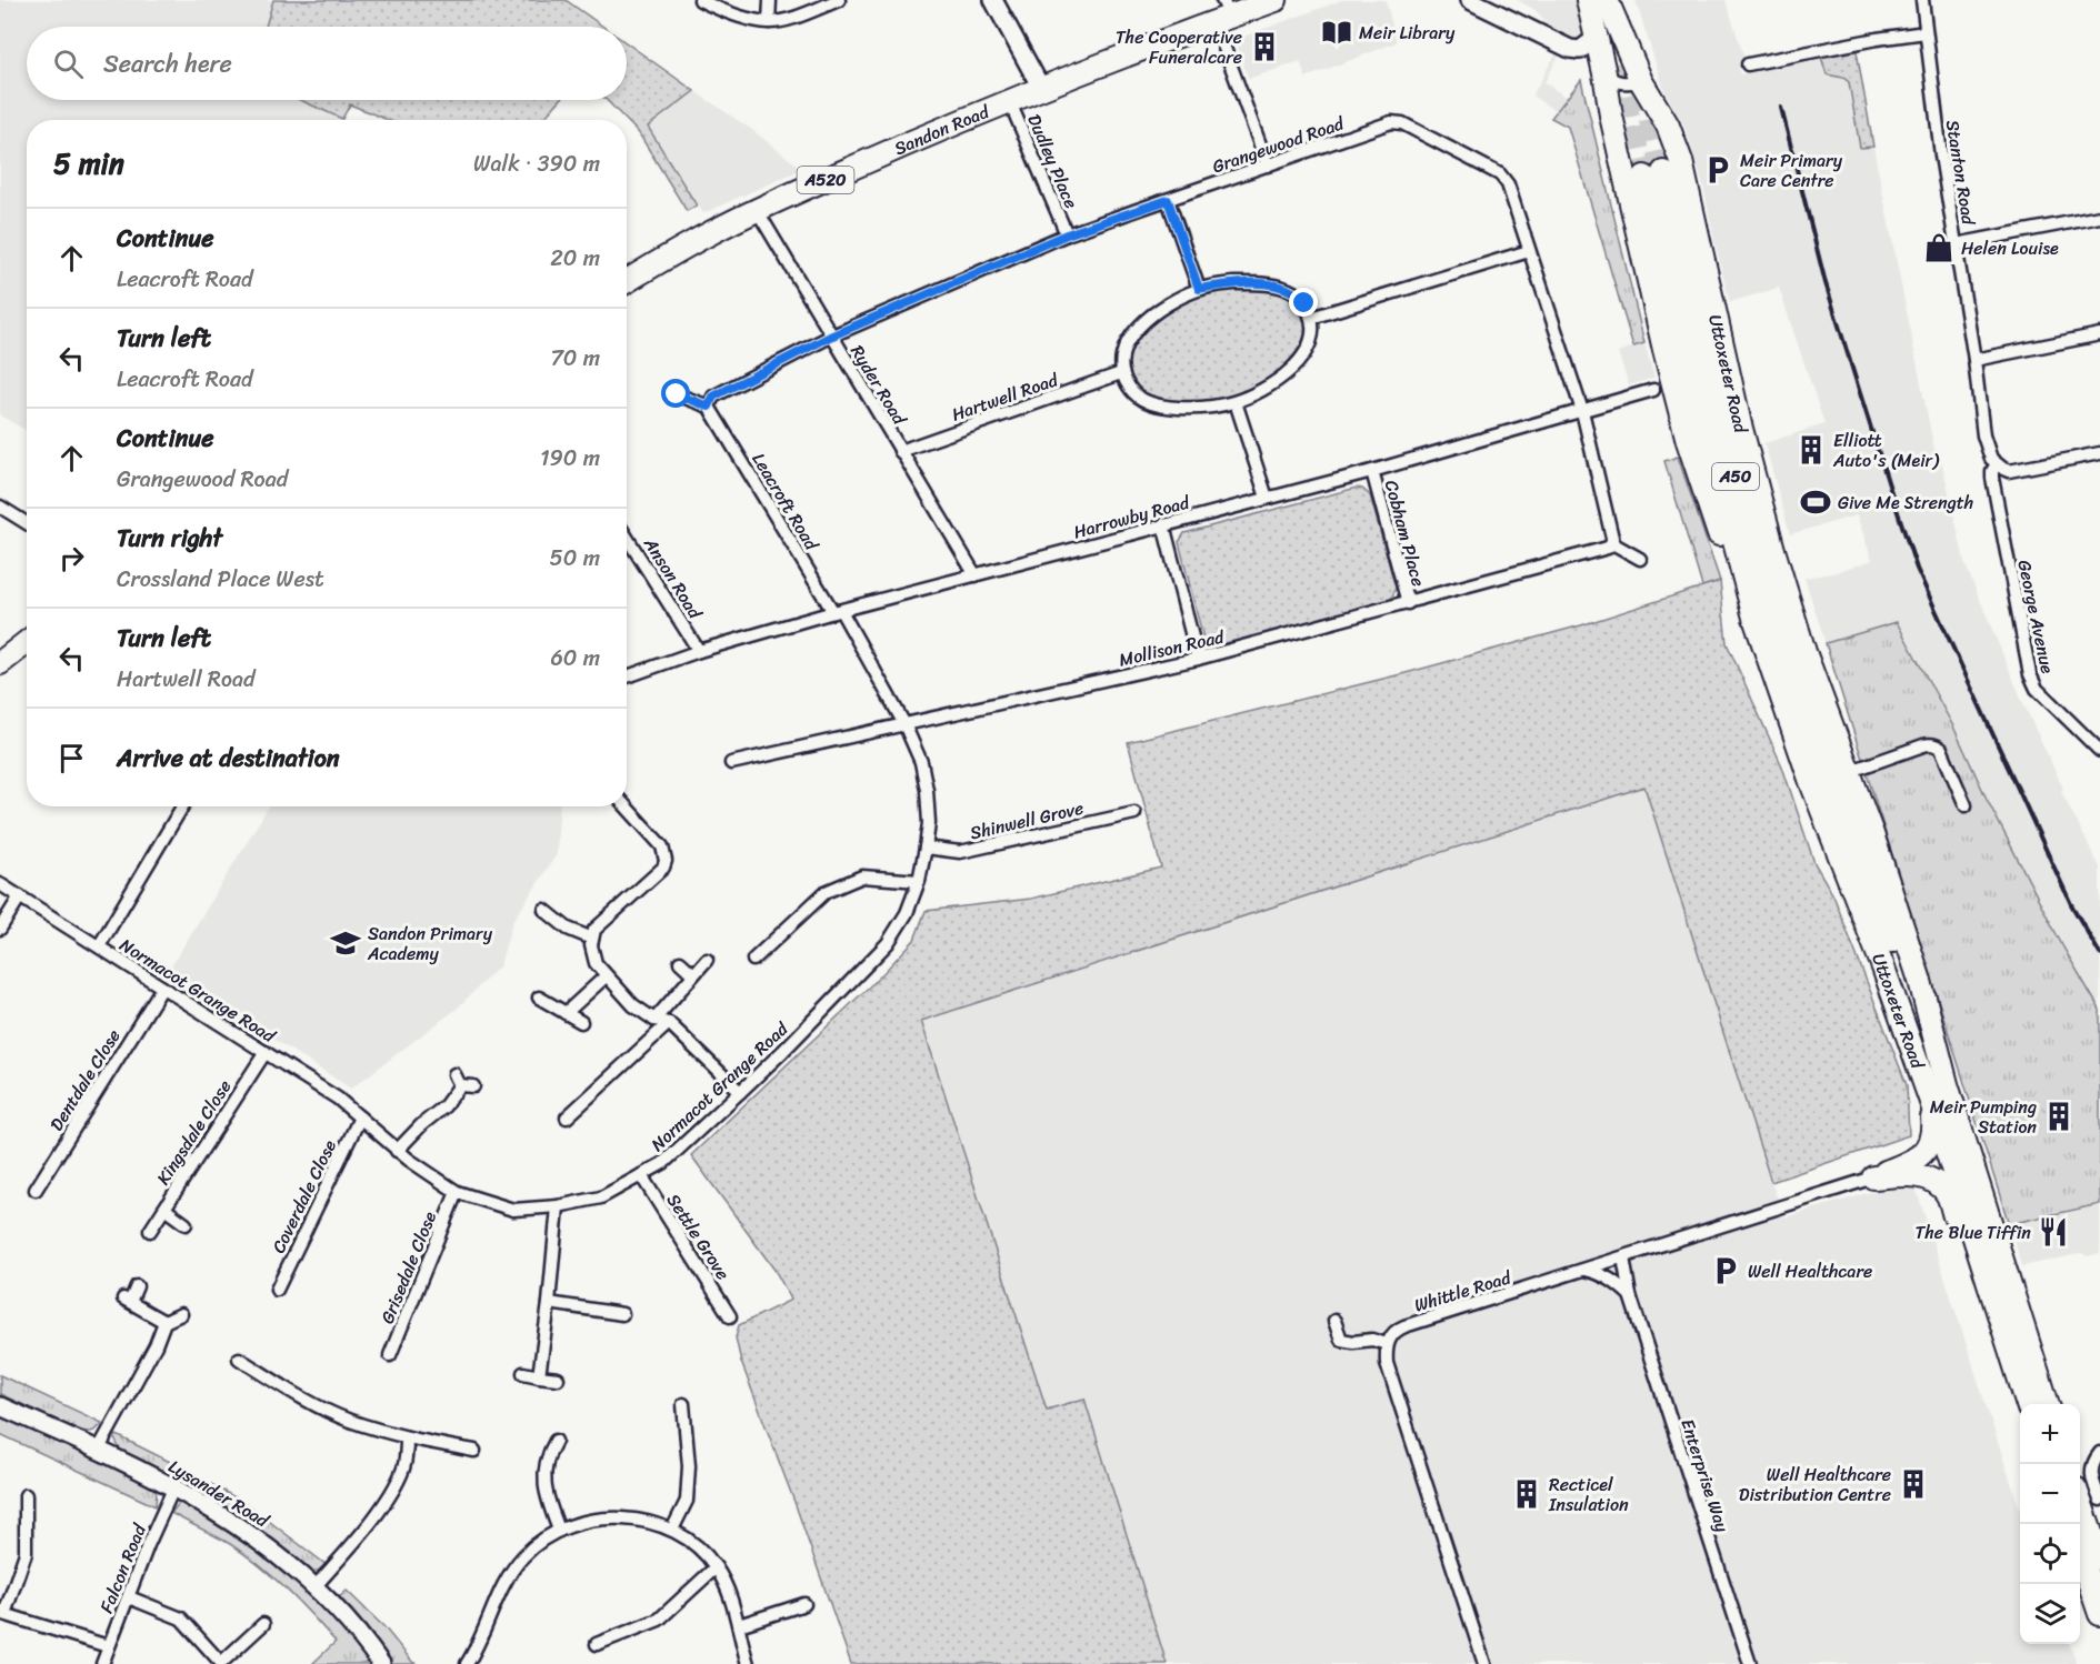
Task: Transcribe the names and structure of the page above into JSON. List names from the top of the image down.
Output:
{
  "streets": {
    "highway": [
      "Sandon Road",
      "A520",
      "Uttoxeter Road",
      "A50"
    ],
    "street": [
      "Grangewood Road",
      "Dudley Place",
      "Stanton Road",
      "Ryder Road",
      "Hartwell Road",
      "Leacroft Road",
      "Harrowby Road",
      "Cobham Place",
      "Anson Road",
      "George Avenue",
      "Mollison Road",
      "Shinwell Grove",
      "Normacot Grange Road",
      "Dentdale Close",
      "Kingsdale Close",
      "Coverdale Close",
      "Settle Grove",
      "Grisedale Close",
      "Whittle Road",
      "Enterprise Way",
      "Lysander Road",
      "Falcon Road"
    ]
  },
  "crossings": [
    ["Sandon Road", "Dudley Place"],
    ["Sandon Road", "Ryder Road"],
    ["Grangewood Road", "Dudley Place"],
    ["Grangewood Road", "Ryder Road"],
    ["Grangewood Road", "Harrowby Road"],
    ["Stanton Road", "George Avenue"],
    ["Uttoxeter Road", "A50"],
    ["Ryder Road", "Hartwell Road"],
    ["Ryder Road", "Harrowby Road"],
    ["Leacroft Road", "Harrowby Road"],
    ["Leacroft Road", "Normacot Grange Road"],
    ["Harrowby Road", "Cobham Place"],
    ["Harrowby Road", "Anson Road"],
    ["Harrowby Road", "Normacot Grange Road"],
    ["Cobham Place", "Mollison Road"],
    ["Mollison Road", "Normacot Grange Road"],
    ["Shinwell Grove", "Normacot Grange Road"],
    ["Normacot Grange Road", "Dentdale Close"],
    ["Normacot Grange Road", "Kingsdale Close"],
    ["Normacot Grange Road", "Coverdale Close"],
    ["Normacot Grange Road", "Settle Grove"],
    ["Normacot Grange Road", "Grisedale Close"],
    ["Whittle Road", "Enterprise Way"],
    ["Lysander Road", "Falcon Road"]
  ],
  "places": {
    "library": ["Meir Library"],
    "building": [
      "The Cooperative Funeralcare",
      "Elliott Auto's (Meir)",
      "Meir Pumping Station",
      "Well Healthcare Distribution Centre",
      "Recticel Insulation"
    ],
    "parking": ["Meir Primary Care Centre", "Well Healthcare"],
    "shop": ["Helen Louise"],
    "sports": ["Give Me Strength"],
    "school or university": ["Sandon Primary Academy"],
    "restaurant": ["The Blue Tiffin"]
  },
  "page": {
    "search": "Search here",
    "heading": ["5 min", "Walk · 390 m"],
    "list": [
      ["Continue", "Leacroft Road", "20 m"],
      ["Turn left", "Leacroft Road", "70 m"],
      ["Continue", "Grangewood Road", "190 m"],
      ["Turn right", "Crossland Place West", "50 m"],
      ["Turn left", "Hartwell Road", "60 m"],
      "Arrive at destination"
    ],
    "map_buttons": ["+", "−"]
  }
}
